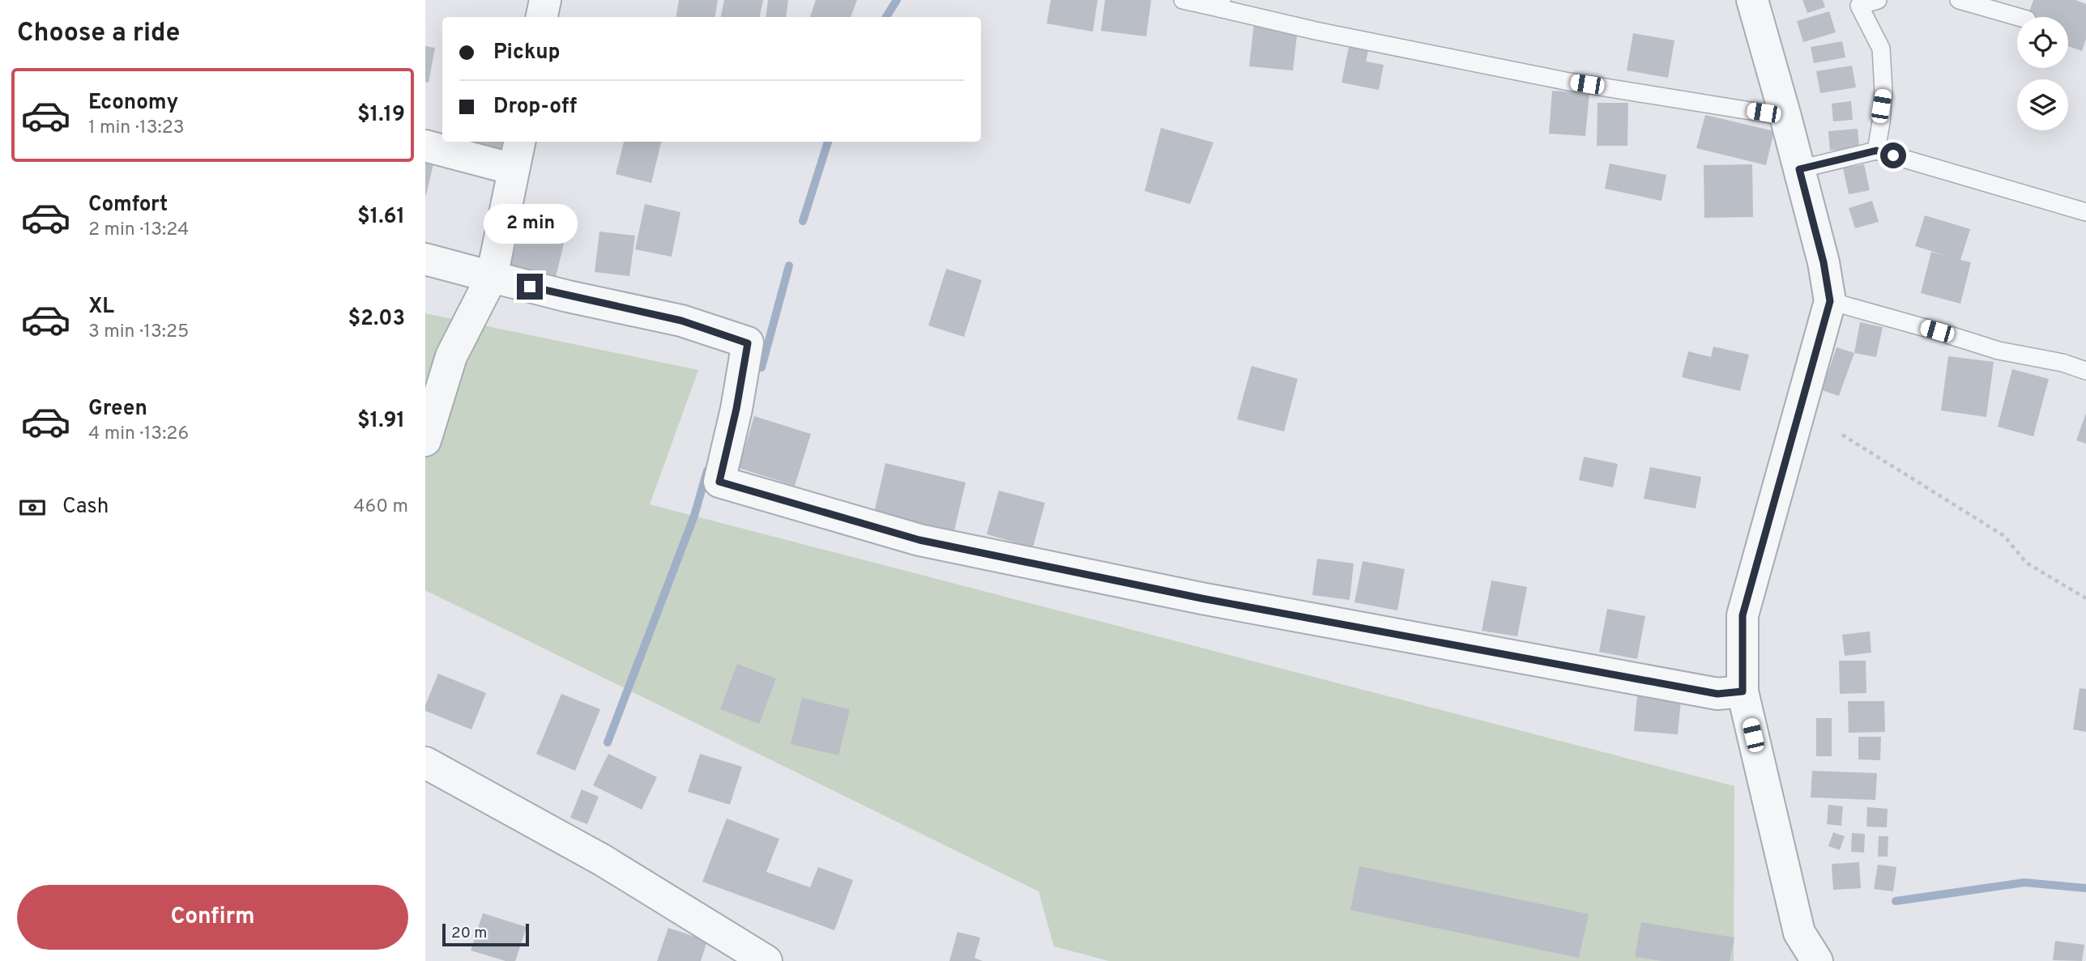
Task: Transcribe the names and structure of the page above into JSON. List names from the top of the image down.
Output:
{
  "scale_bar": "20 m",
  "page": {
    "heading": "Choose a ride",
    "banner": ["Pickup", "Drop-off"],
    "list": [
      {
        "name": "Economy",
        "note": "1 min · 13:23",
        "value": "$1.19"
      },
      {
        "name": "Comfort",
        "note": "2 min · 13:24",
        "value": "$1.61"
      },
      {
        "name": "XL",
        "note": "3 min · 13:25",
        "value": "$2.03"
      },
      {
        "name": "Green",
        "note": "4 min · 13:26",
        "value": "$1.91"
      }
    ],
    "bubble": "2 min",
    "pay": ["Cash", "460 m"],
    "buttons": "Confirm",
    "scale": "20 m"
  }
}
